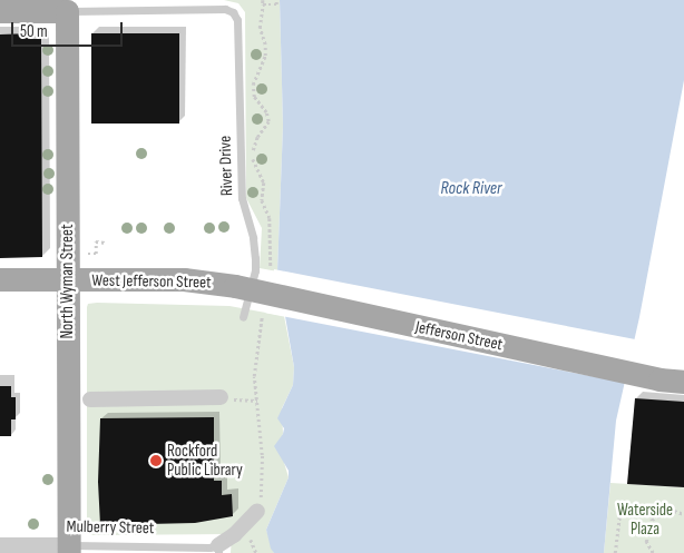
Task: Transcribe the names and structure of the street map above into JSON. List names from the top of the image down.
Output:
{
  "streets": {
    "main road": ["North Wyman Street", "West Jefferson Street", "Jefferson Street"],
    "street": ["Mulberry Street"],
    "lane": ["River Drive"]
  },
  "crossings": [
    ["River Drive", "North Wyman Street"],
    ["North Wyman Street", "West Jefferson Street"],
    ["North Wyman Street", "Mulberry Street"],
    ["West Jefferson Street", "Jefferson Street"]
  ],
  "water": ["Rock River"],
  "parks": ["Waterside Plaza"],
  "places": ["Rockford Public Library"],
  "scale_bar": "50 m"
}
